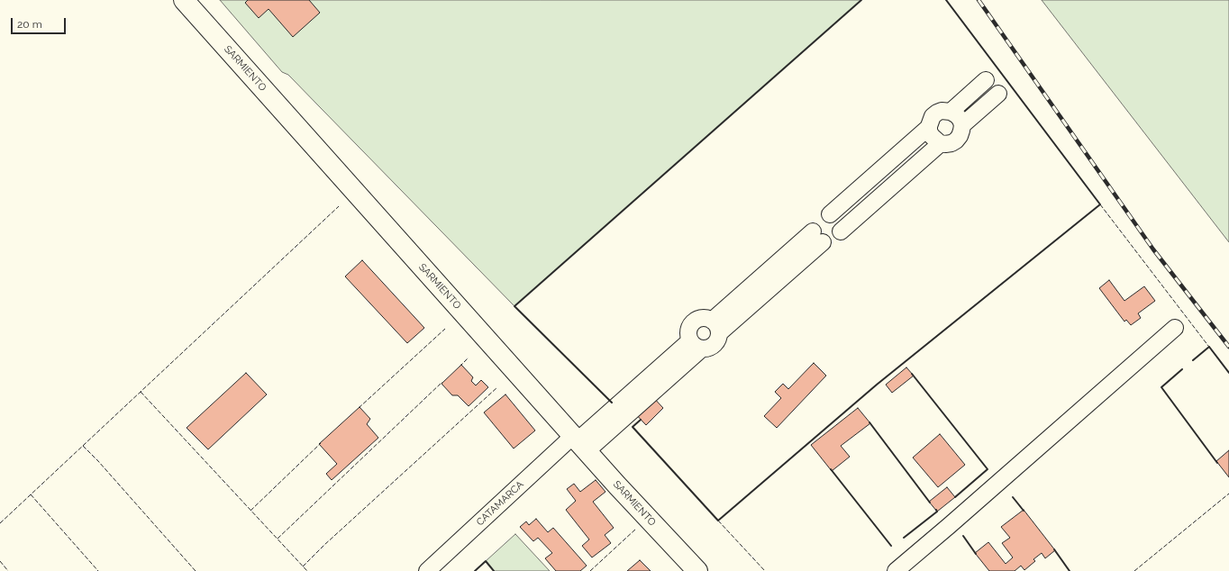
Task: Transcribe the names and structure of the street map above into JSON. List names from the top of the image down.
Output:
{
  "streets": {
    "main road": ["SARMIENTO"],
    "street": ["CATAMARCA"]
  },
  "crossings": [
    ["SARMIENTO", "CATAMARCA"]
  ],
  "scale_bar": "20 m"
}
